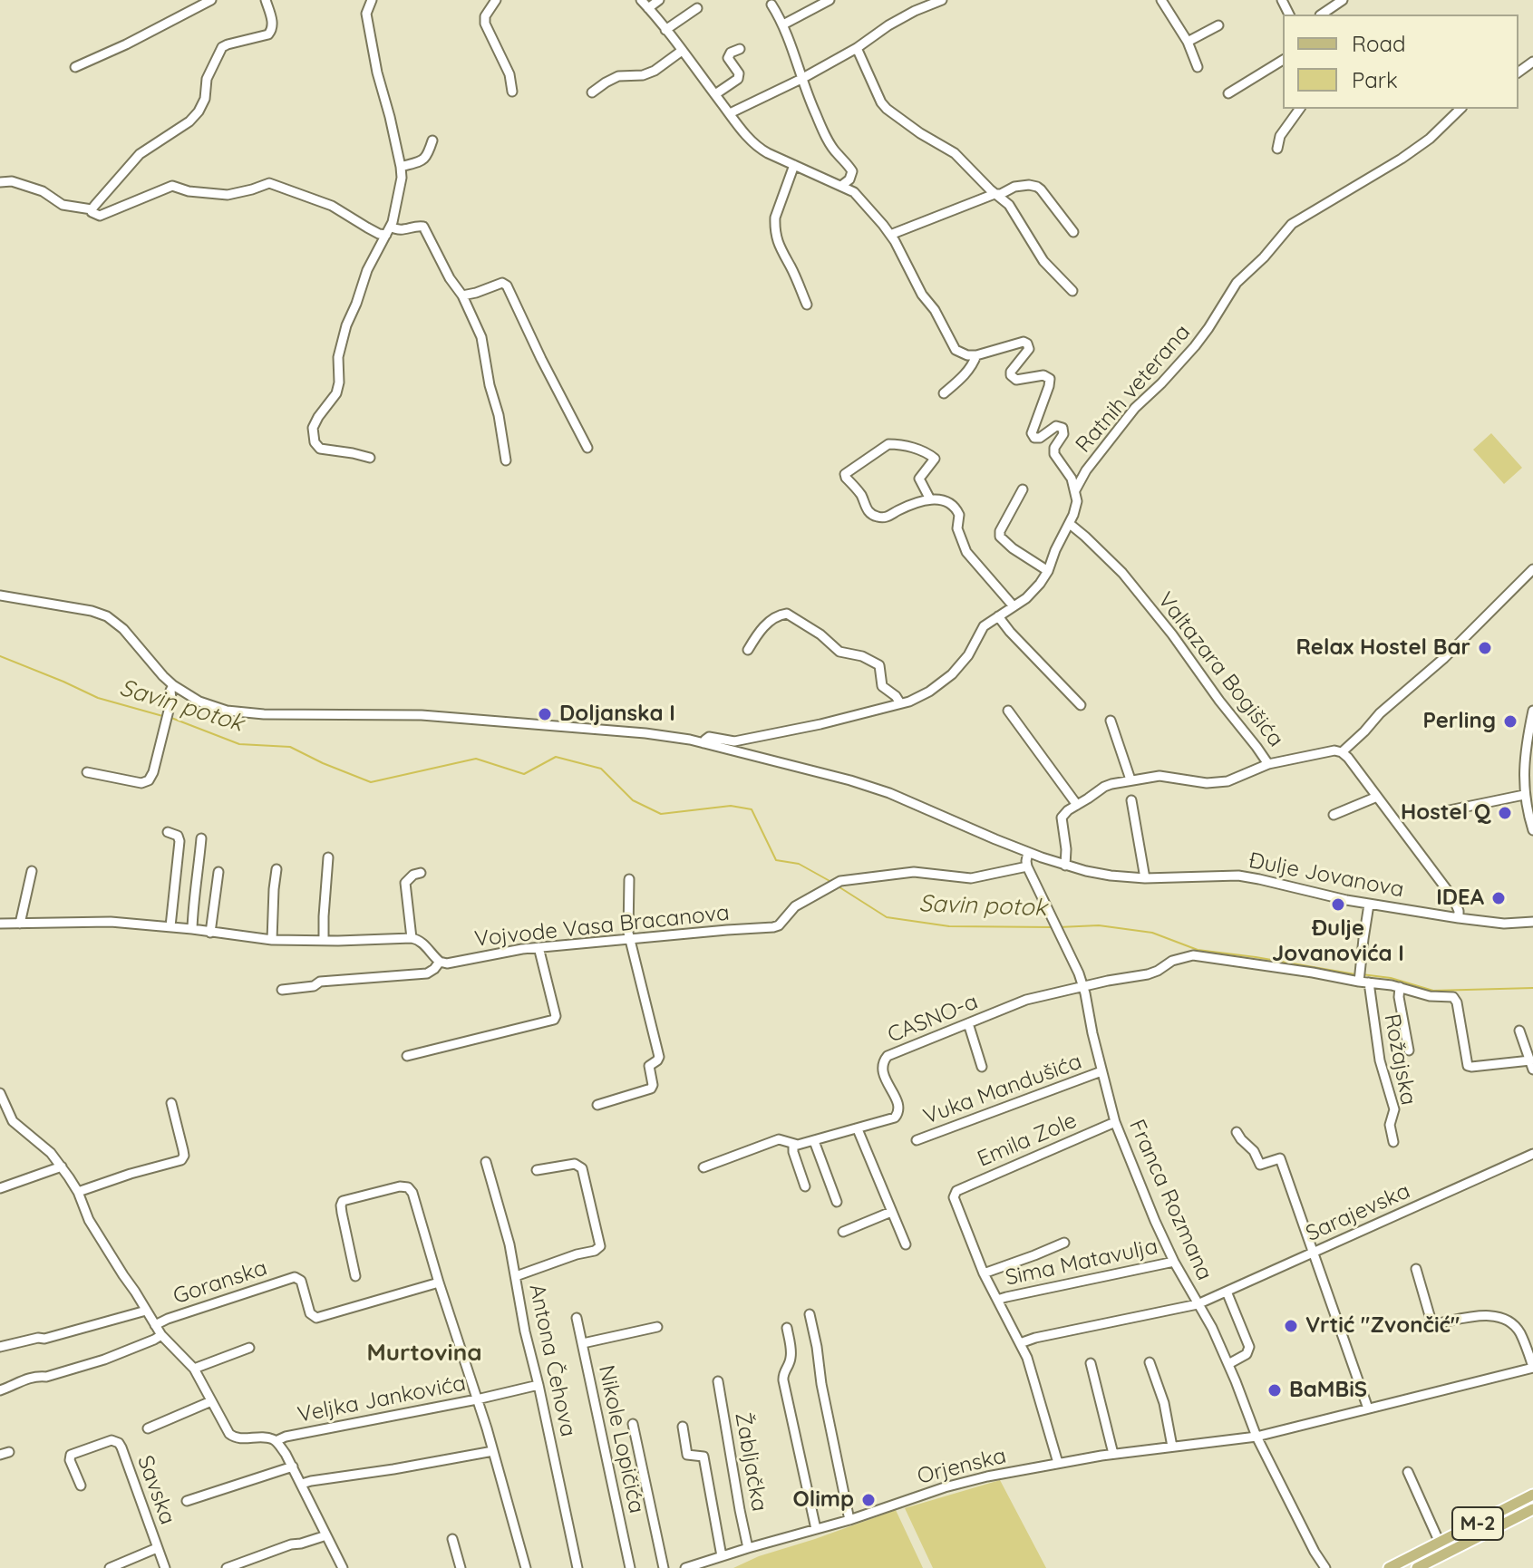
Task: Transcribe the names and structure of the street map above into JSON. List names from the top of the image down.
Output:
{
  "streets": {
    "main road": ["M-2"],
    "street": [
      "Ratnih veterana",
      "Valtazara Bogišića",
      "Đulje Jovanova",
      "Vojvode Vasa Bracanova",
      "CASNO-a",
      "Rožajska",
      "Vuka Mandušića",
      "Emila Zole",
      "Franca Rozmana",
      "Sarajevska",
      "Sima Matavulja",
      "Goranska",
      "Antona Čehova",
      "Veljka Jankovića",
      "Nikole Lopičića",
      "Žabljačka",
      "Orjenska",
      "Savska"
    ]
  },
  "crossings": [
    ["Ratnih veterana", "Valtazara Bogišića"],
    ["Ratnih veterana", "Đulje Jovanova"],
    ["Đulje Jovanova", "Rožajska"],
    ["Đulje Jovanova", "Franca Rozmana"],
    ["Vojvode Vasa Bracanova", "Franca Rozmana"],
    ["CASNO-a", "Rožajska"],
    ["CASNO-a", "Franca Rozmana"],
    ["Vuka Mandušića", "Franca Rozmana"],
    ["Emila Zole", "Franca Rozmana"],
    ["Franca Rozmana", "Sarajevska"],
    ["Franca Rozmana", "Sima Matavulja"],
    ["Franca Rozmana", "Orjenska"],
    ["Antona Čehova", "Veljka Jankovića"],
    ["Žabljačka", "Orjenska"]
  ],
  "districts": ["Murtovina"],
  "water": ["Savin potok"],
  "places": [
    "Relax Hostel Bar",
    "Doljanska I",
    "Perling",
    "Hostel Q",
    "IDEA",
    "Đulje Jovanovića I",
    "Vrtić \"Zvončić\"",
    "BaMBiS",
    "Olimp"
  ],
  "legend": ["Road", "Park"]
}
